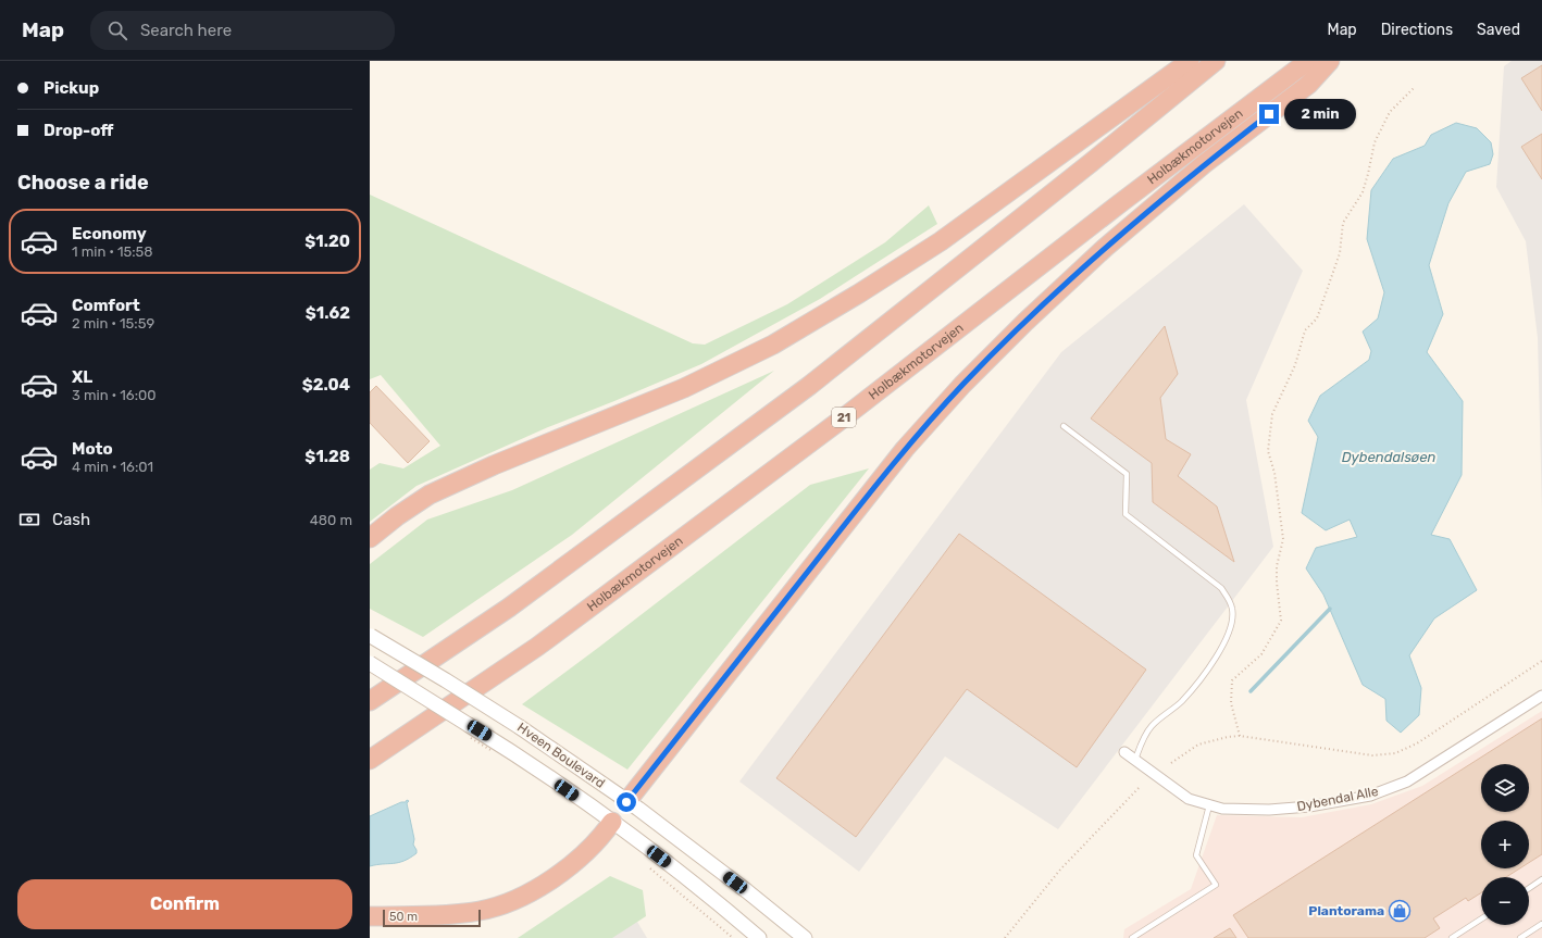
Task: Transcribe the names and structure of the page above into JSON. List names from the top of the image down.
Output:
{
  "streets": {
    "highway": ["Holbækmotorvejen", "21"],
    "street": ["Hveen Boulevard", "Dybendal Alle"]
  },
  "water": ["Dybendalsøen"],
  "places": {
    "shop": ["Plantorama"]
  },
  "scale_bar": "50 m",
  "page": {
    "header": "Map",
    "search": "Search here",
    "nav": ["Map", "Directions", "Saved"],
    "banner": ["Pickup", "Drop-off"],
    "bubble": "2 min",
    "heading": "Choose a ride",
    "list": [
      {
        "name": "Economy",
        "note": "1 min · 15:58",
        "value": "$1.20"
      },
      {
        "name": "Comfort",
        "note": "2 min · 15:59",
        "value": "$1.62"
      },
      {
        "name": "XL",
        "note": "3 min · 16:00",
        "value": "$2.04"
      },
      {
        "name": "Moto",
        "note": "4 min · 16:01",
        "value": "$1.28"
      }
    ],
    "pay": ["Cash", "480 m"],
    "map_buttons": ["+", "−"],
    "buttons": "Confirm",
    "scale": "50 m"
  }
}
